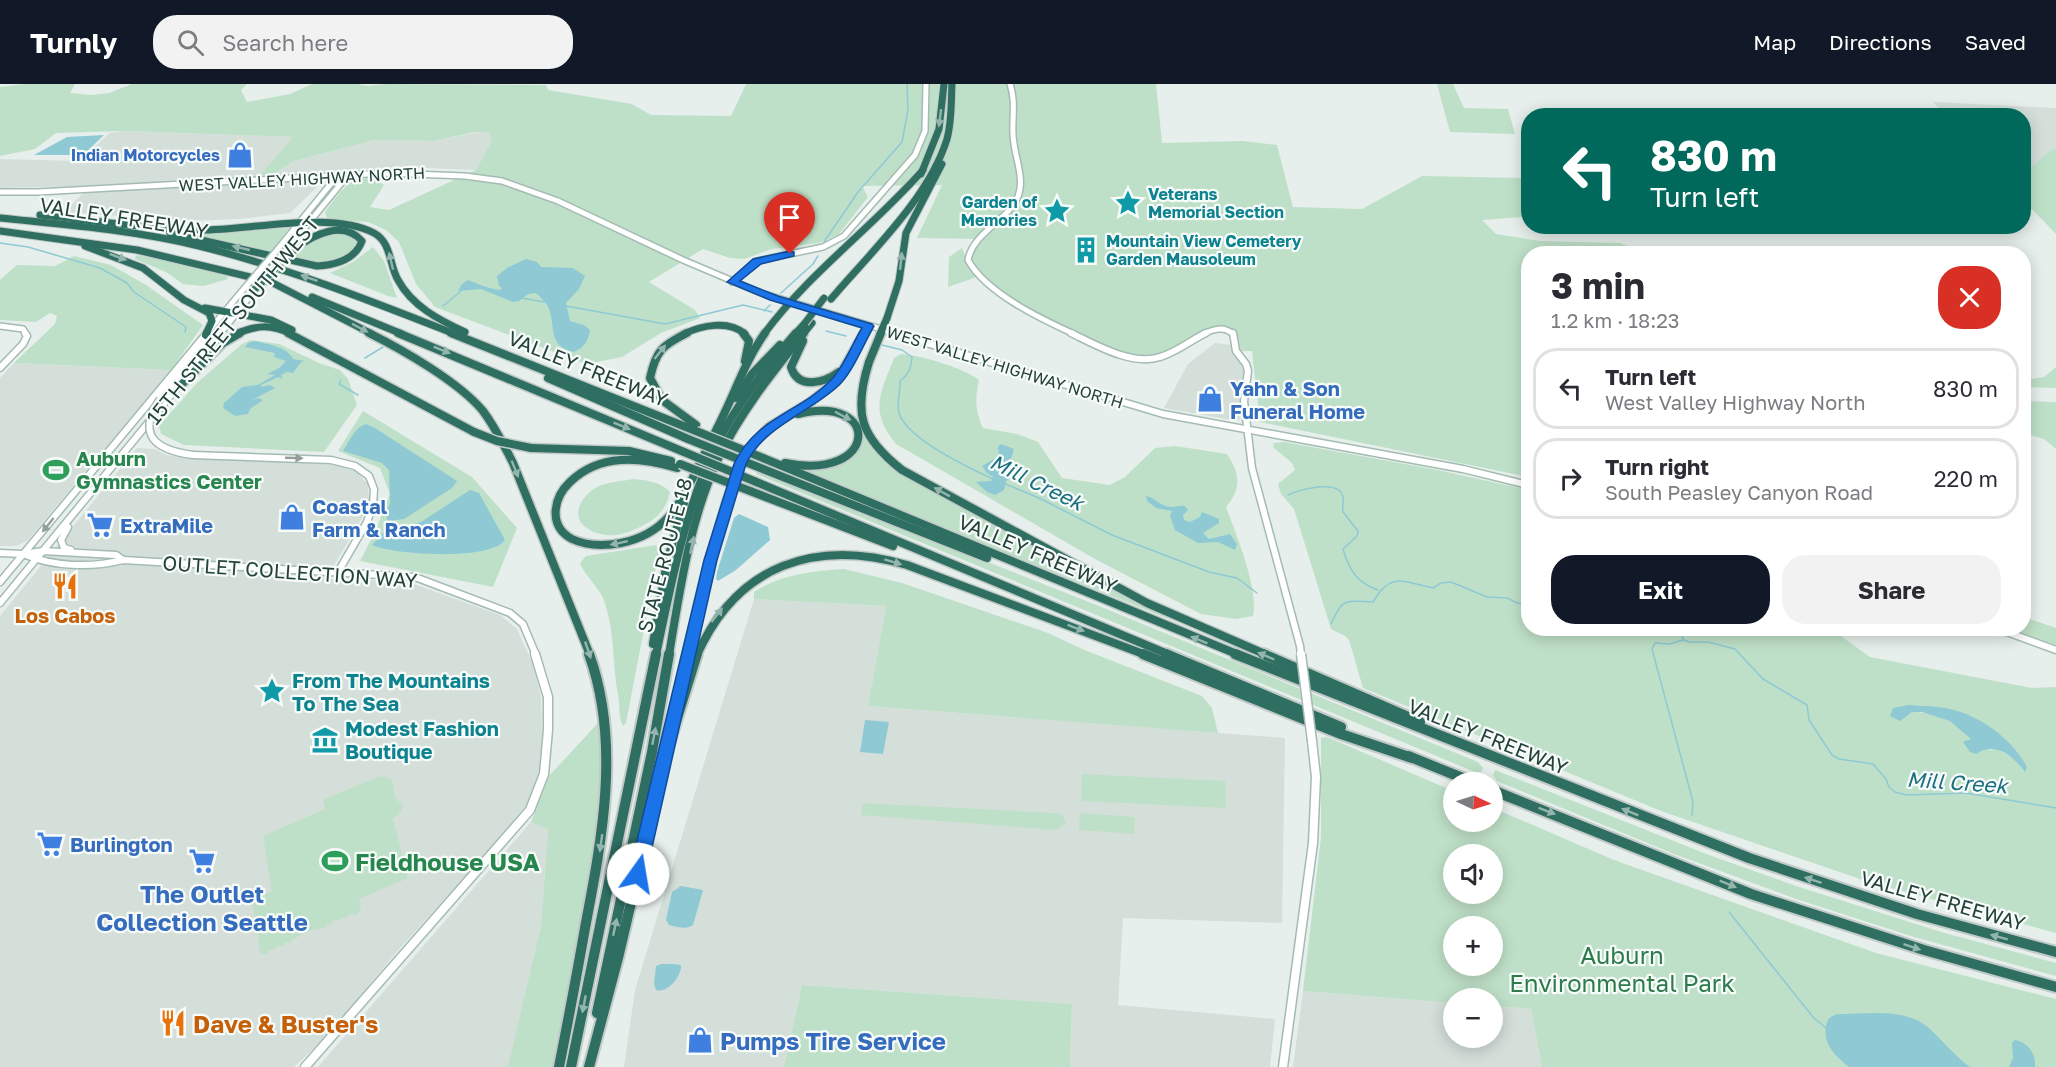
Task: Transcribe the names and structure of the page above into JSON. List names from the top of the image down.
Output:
{
  "streets": {
    "highway": ["VALLEY FREEWAY", "STATE ROUTE 18"],
    "main road": ["WEST VALLEY HIGHWAY NORTH", "15TH STREET SOUTHWEST", "OUTLET COLLECTION WAY"]
  },
  "crossings": [
    ["WEST VALLEY HIGHWAY NORTH", "15TH STREET SOUTHWEST"],
    ["15TH STREET SOUTHWEST", "OUTLET COLLECTION WAY"]
  ],
  "water": ["Mill Creek"],
  "parks": ["Auburn Environmental Park"],
  "places": {
    "shop": [
      "Indian Motorcycles",
      "Yahn & Son Funeral Home",
      "Coastal Farm & Ranch",
      "Pumps Tire Service"
    ],
    "place": ["Veterans Memorial Section", "Garden of Memories", "From The Mountains To The Sea"],
    "building": ["Mountain View Cemetery Garden Mausoleum"],
    "sports": ["Auburn Gymnastics Center", "Fieldhouse USA"],
    "supermarket": ["ExtraMile", "Burlington", "The Outlet Collection Seattle"],
    "restaurant": ["Los Cabos", "Dave & Buster's"],
    "museum": ["Modest Fashion Boutique"]
  },
  "north": "right",
  "page": {
    "header": "Turnly",
    "search": "Search here",
    "nav": ["Map", "Directions", "Saved"],
    "turn": ["830 m", "Turn left"],
    "heading": ["3 min", "1.2 km · 18:23"],
    "list": [
      {
        "name": "Turn left",
        "note": "West Valley Highway North",
        "value": "830 m"
      },
      {
        "name": "Turn right",
        "note": "South Peasley Canyon Road",
        "value": "220 m"
      }
    ],
    "buttons": ["Exit", "Share"],
    "map_buttons": ["+", "−"]
  }
}
